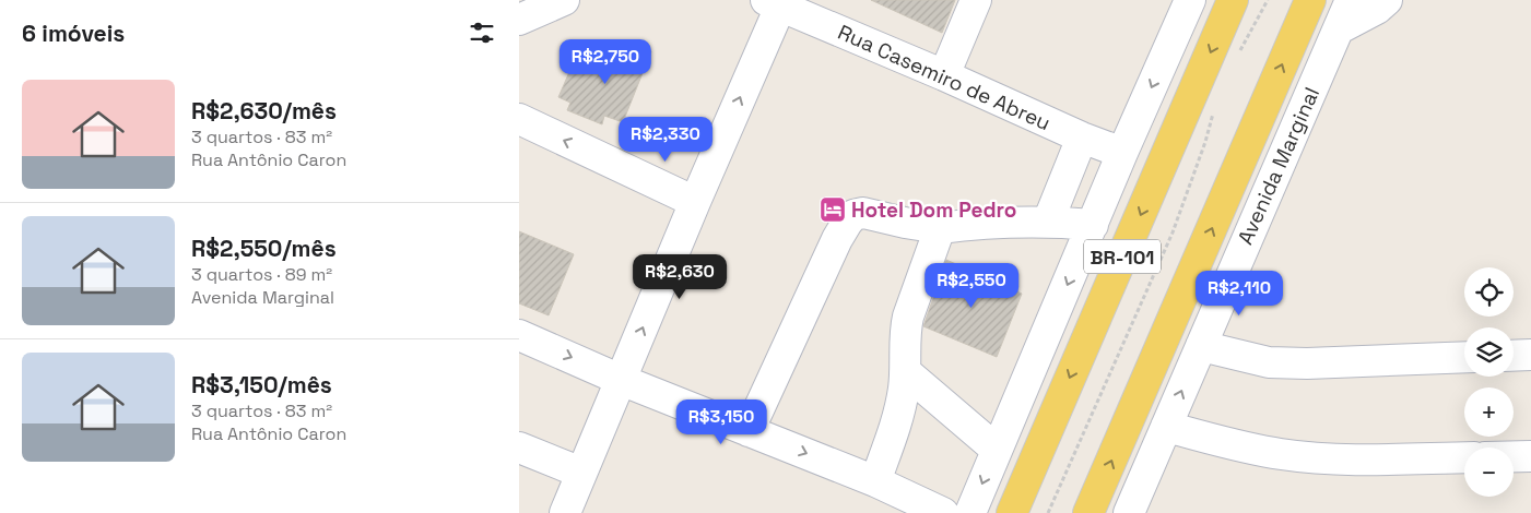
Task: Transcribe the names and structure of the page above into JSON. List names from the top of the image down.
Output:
{
  "streets": {
    "main road": ["BR-101"],
    "street": ["Rua Casemiro de Abreu", "Avenida Marginal"]
  },
  "places": {
    "hotel": ["Hotel Dom Pedro"]
  },
  "page": {
    "heading": "6 imóveis",
    "price": [
      "R$2,750",
      "R$2,330",
      "R$2,630",
      "R$2,550",
      "R$2,110",
      "R$3,150"
    ],
    "list": [
      {
        "name": "R$2,630/mês",
        "note": "3 quartos · 83 m² · Rua Antônio Caron"
      },
      {
        "name": "R$2,550/mês",
        "note": "3 quartos · 89 m² · Avenida Marginal"
      },
      {
        "name": "R$3,150/mês",
        "note": "3 quartos · 83 m² · Rua Antônio Caron"
      }
    ],
    "map_buttons": ["+", "−"]
  }
}
